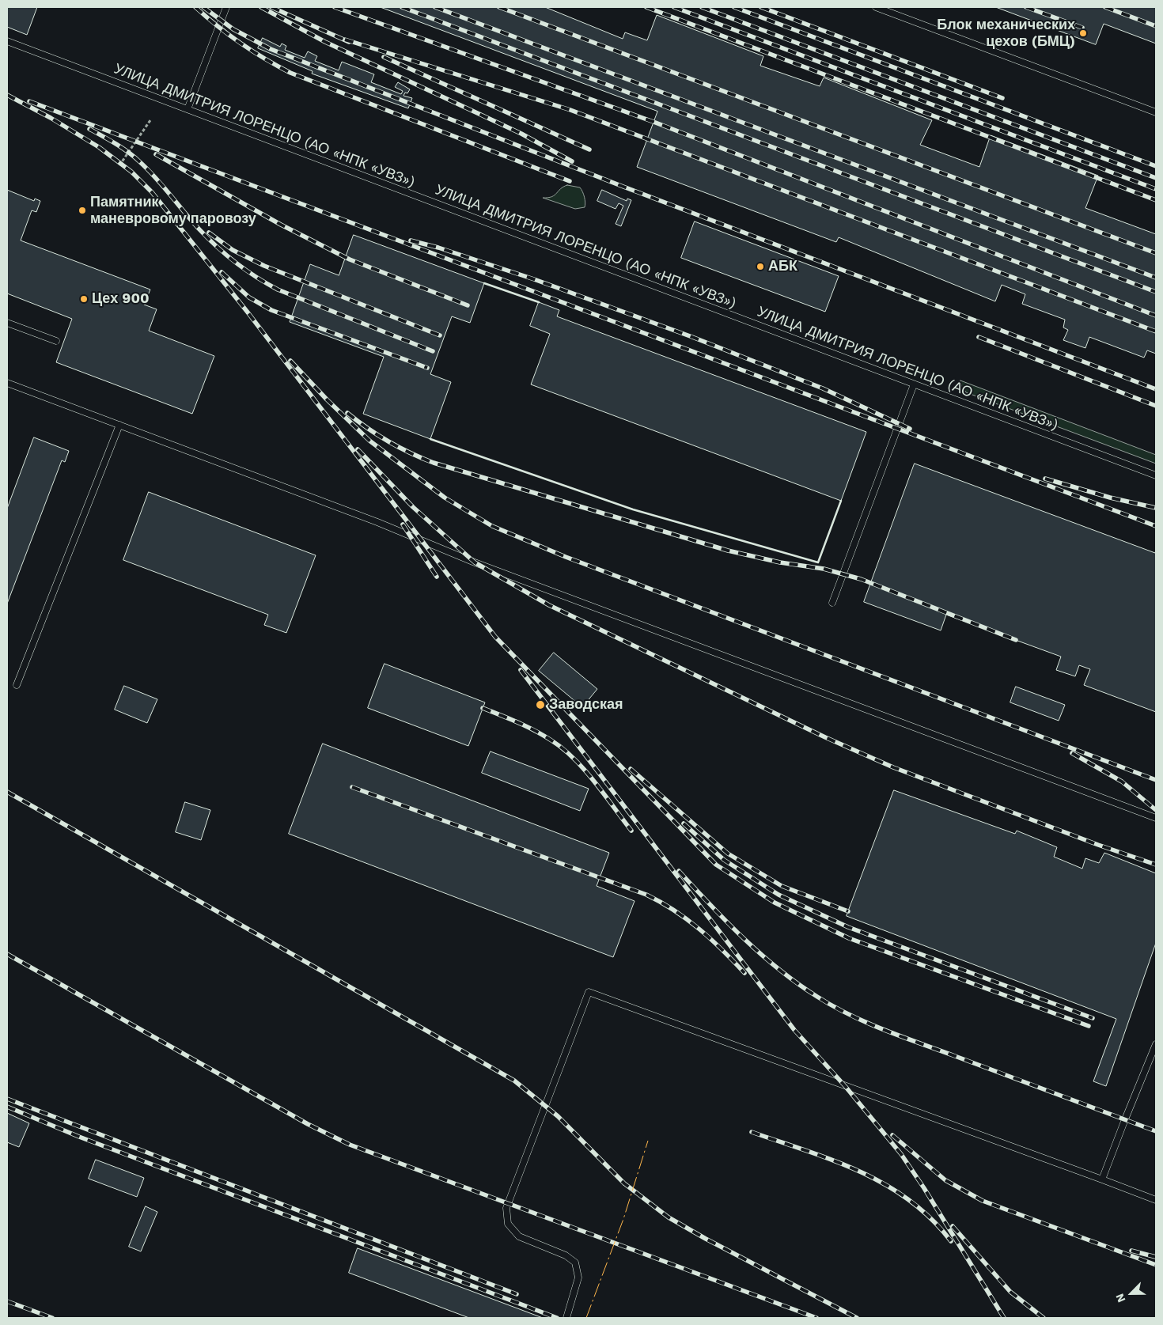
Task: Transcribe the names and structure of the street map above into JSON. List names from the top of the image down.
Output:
{
  "streets": {
    "lane": ["УЛИЦА ДМИТРИЯ ЛОРЕНЦО (АО «НПК «УВЗ»)"]
  },
  "places": [
    "Блок механических цехов (БМЦ)",
    "Памятник маневровому паровозу",
    "АБК",
    "Цех 900",
    "Заводская"
  ],
  "north": "bottom left"
}
